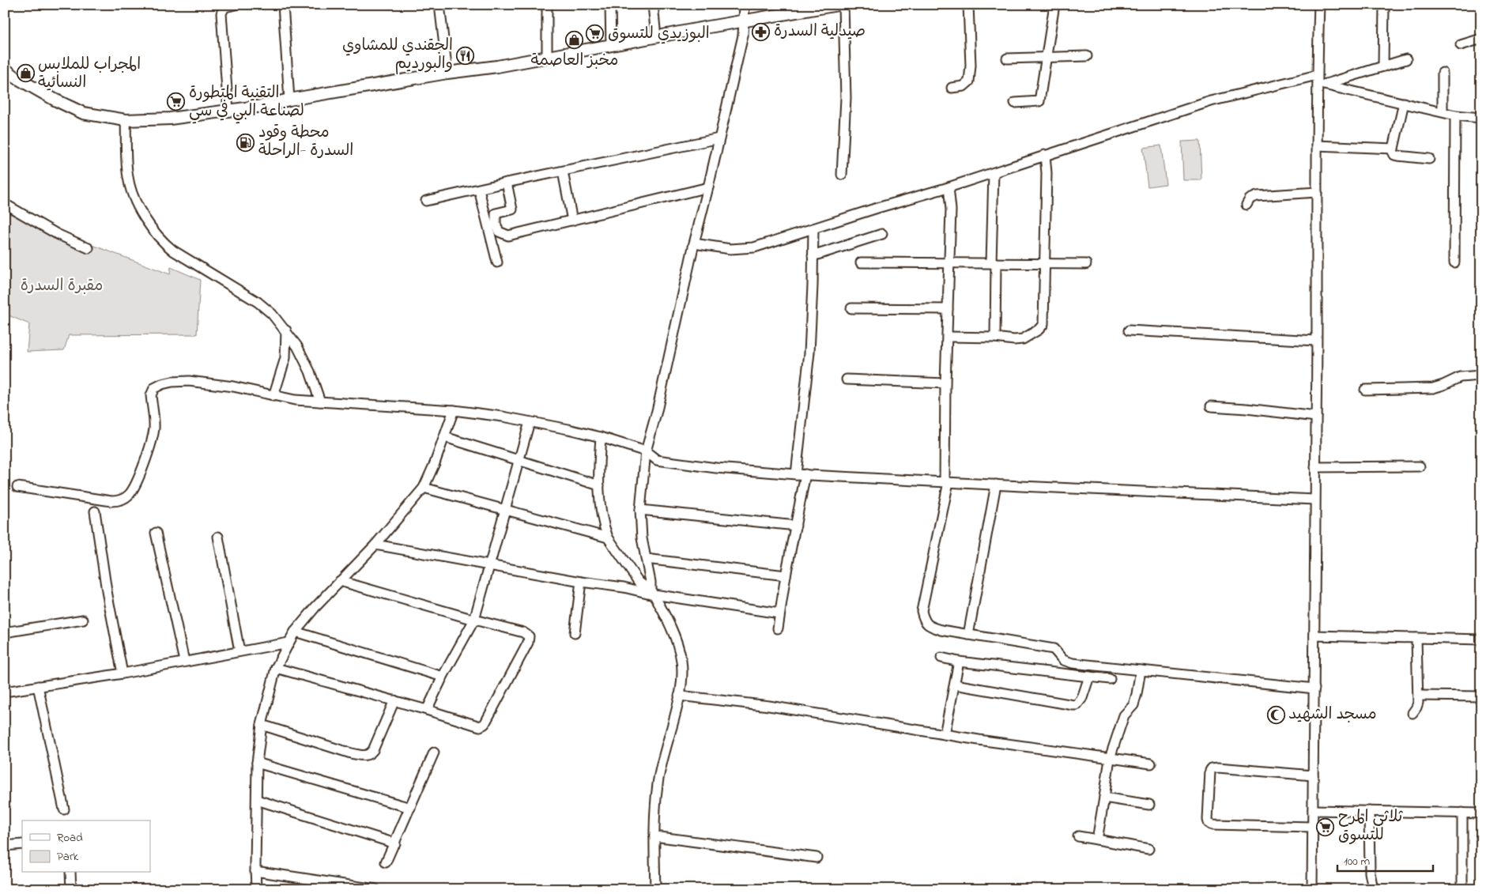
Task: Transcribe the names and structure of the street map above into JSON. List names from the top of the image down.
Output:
{
  "parks": ["مقبرة السدرة"],
  "places": {
    "pharmacy": ["صيدلية السدرة"],
    "supermarket": ["البوزيدي للتسوق", "التقنية المتطورة لصناعة البي في سي", "ثلاثي المرح للتسوق"],
    "shop": ["مخبز العاصمة", "المجراب للملابس النسائية"],
    "restaurant": ["الجقندي للمشاوي والبورديم"],
    "fuel station": ["محطة وقود السدرة -الراحلة"],
    "mosque": ["مسجد الشهيد"]
  },
  "legend": ["Road", "Park"],
  "scale_bar": "100 m"
}
